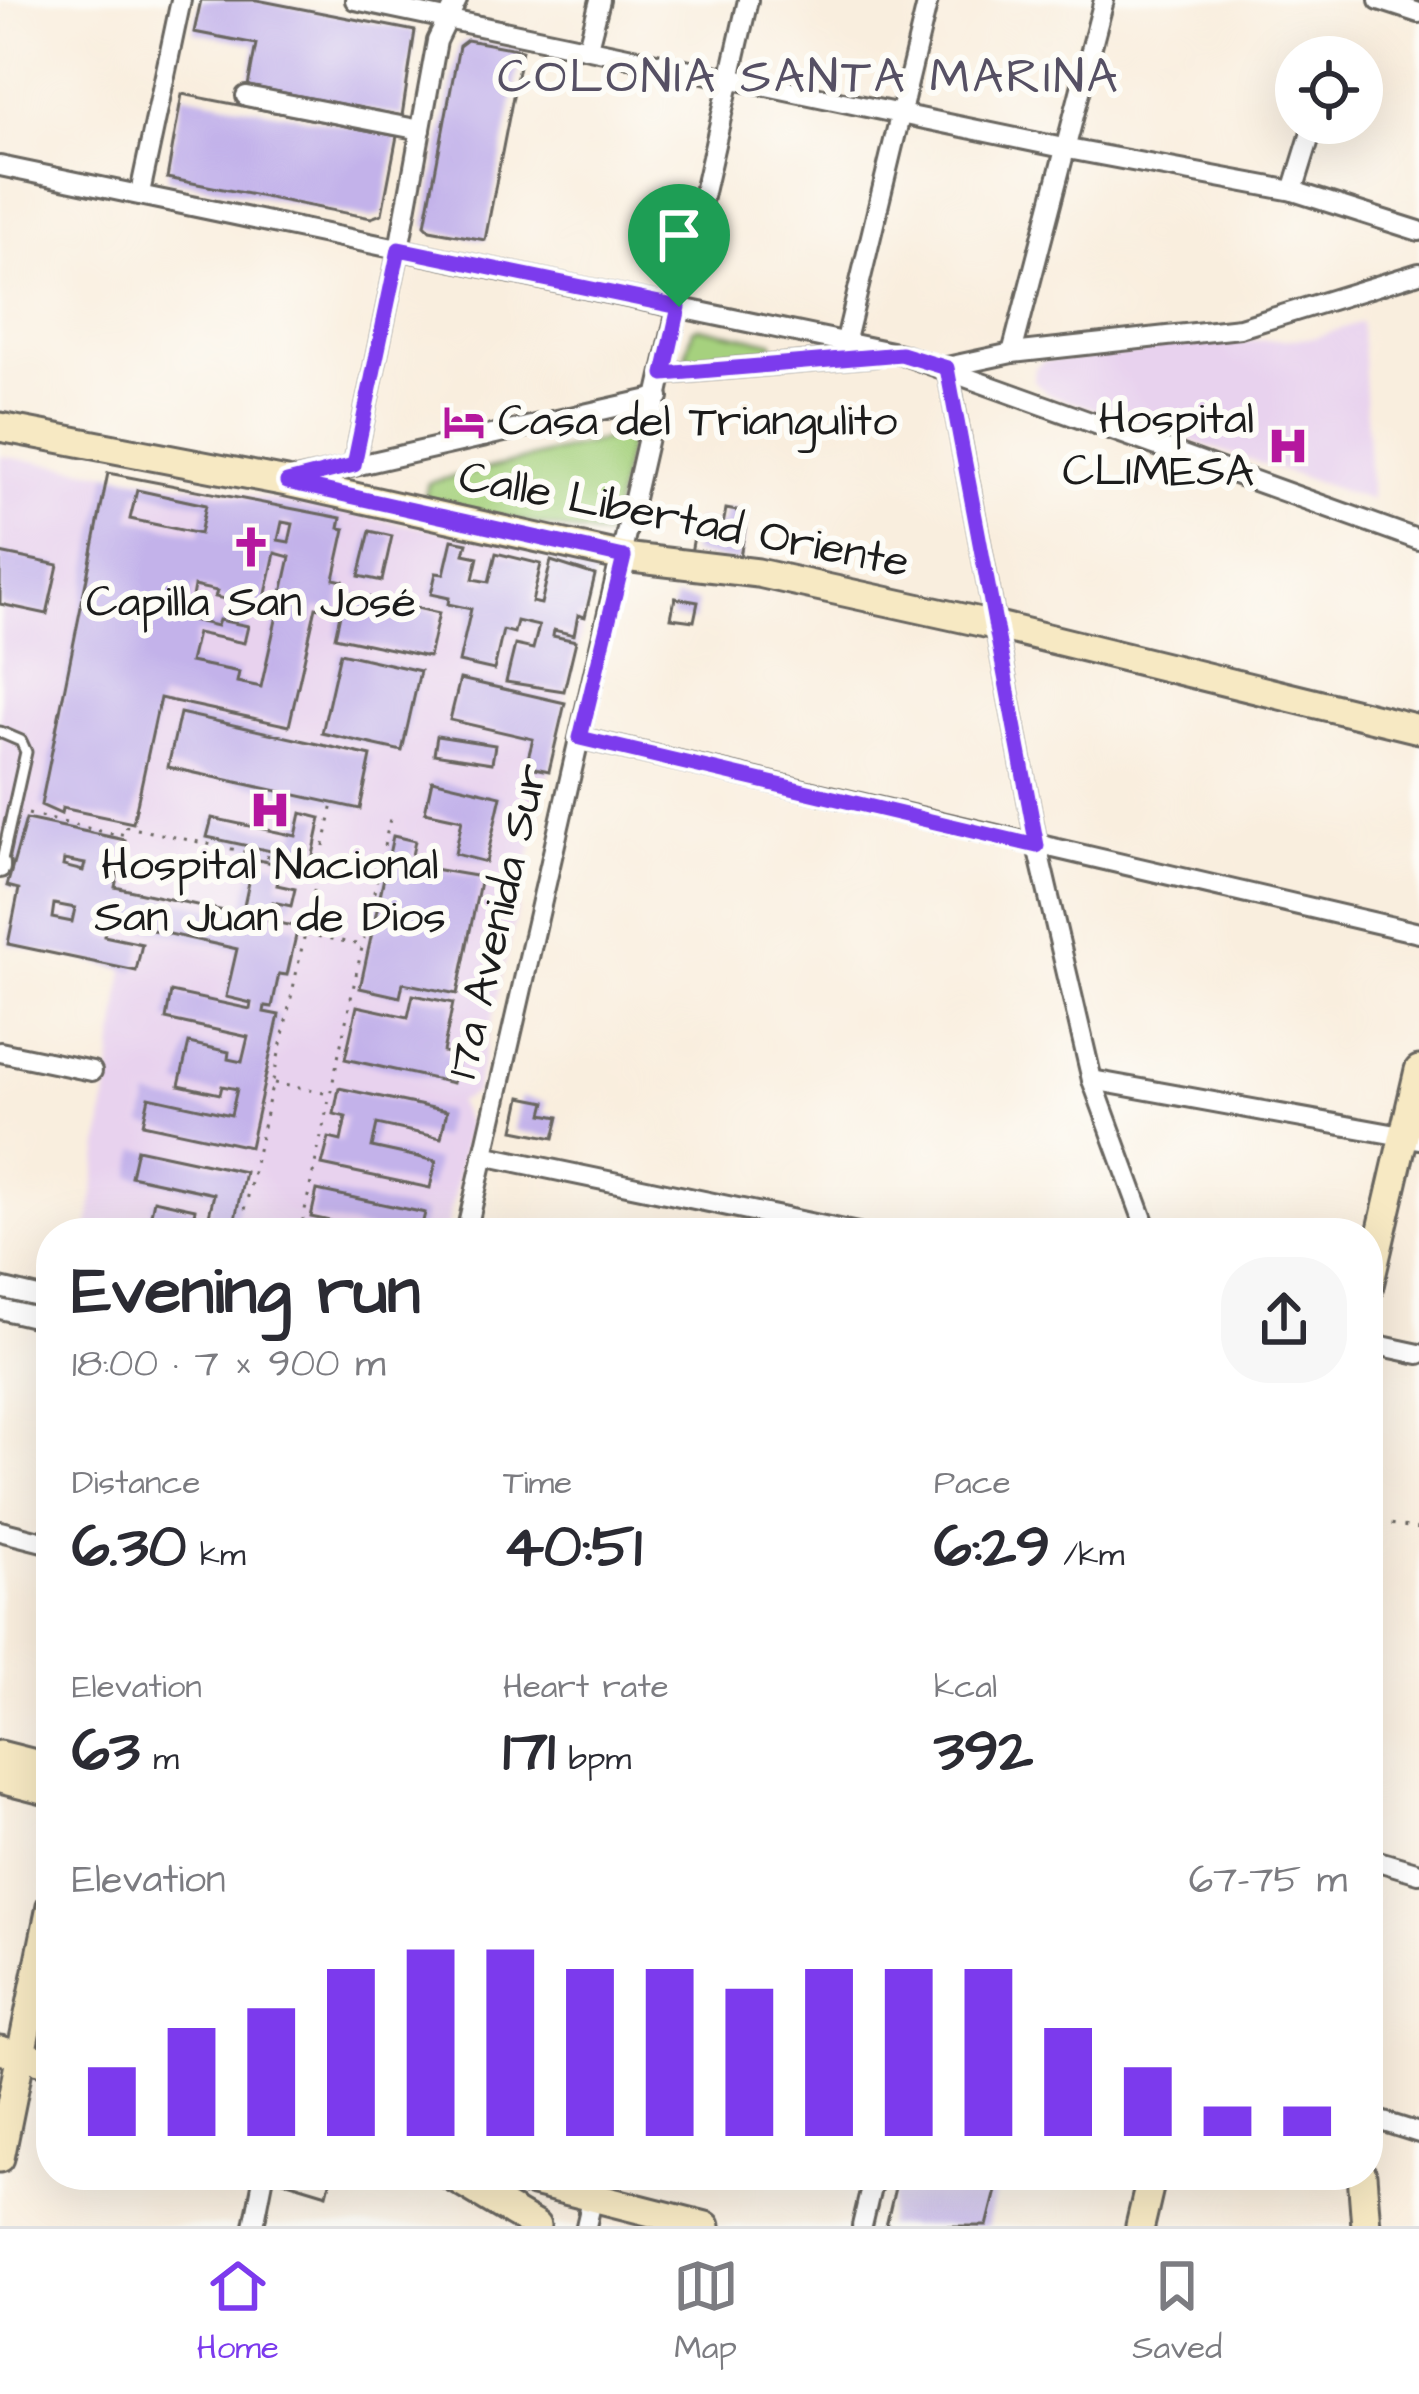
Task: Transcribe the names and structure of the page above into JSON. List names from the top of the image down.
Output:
{
  "streets": {
    "main road": ["Calle Libertad Oriente"],
    "street": ["17a Avenida Sur"]
  },
  "crossings": [
    ["Calle Libertad Oriente", "17a Avenida Sur"]
  ],
  "districts": ["COLONIA SANTA MARINA"],
  "places": {
    "hotel": ["Casa del Triangulito"],
    "hospital": ["Hospital CLIMESA", "Hospital Nacional San Juan de Dios"],
    "church": ["Capilla San José"]
  },
  "page": {
    "heading": ["Evening run", "18:00 · 7 × 900 m"],
    "stats": [
      ["Distance", "6.30 km"],
      ["Time", "40:51"],
      ["Pace", "6:29 /km"],
      ["Elevation", "63 m"],
      ["Heart rate", "171 bpm"],
      ["kcal", "392"]
    ],
    "chart": ["Elevation", "67–75 m"],
    "tabs": ["Home", "Map", "Saved"]
  }
}
